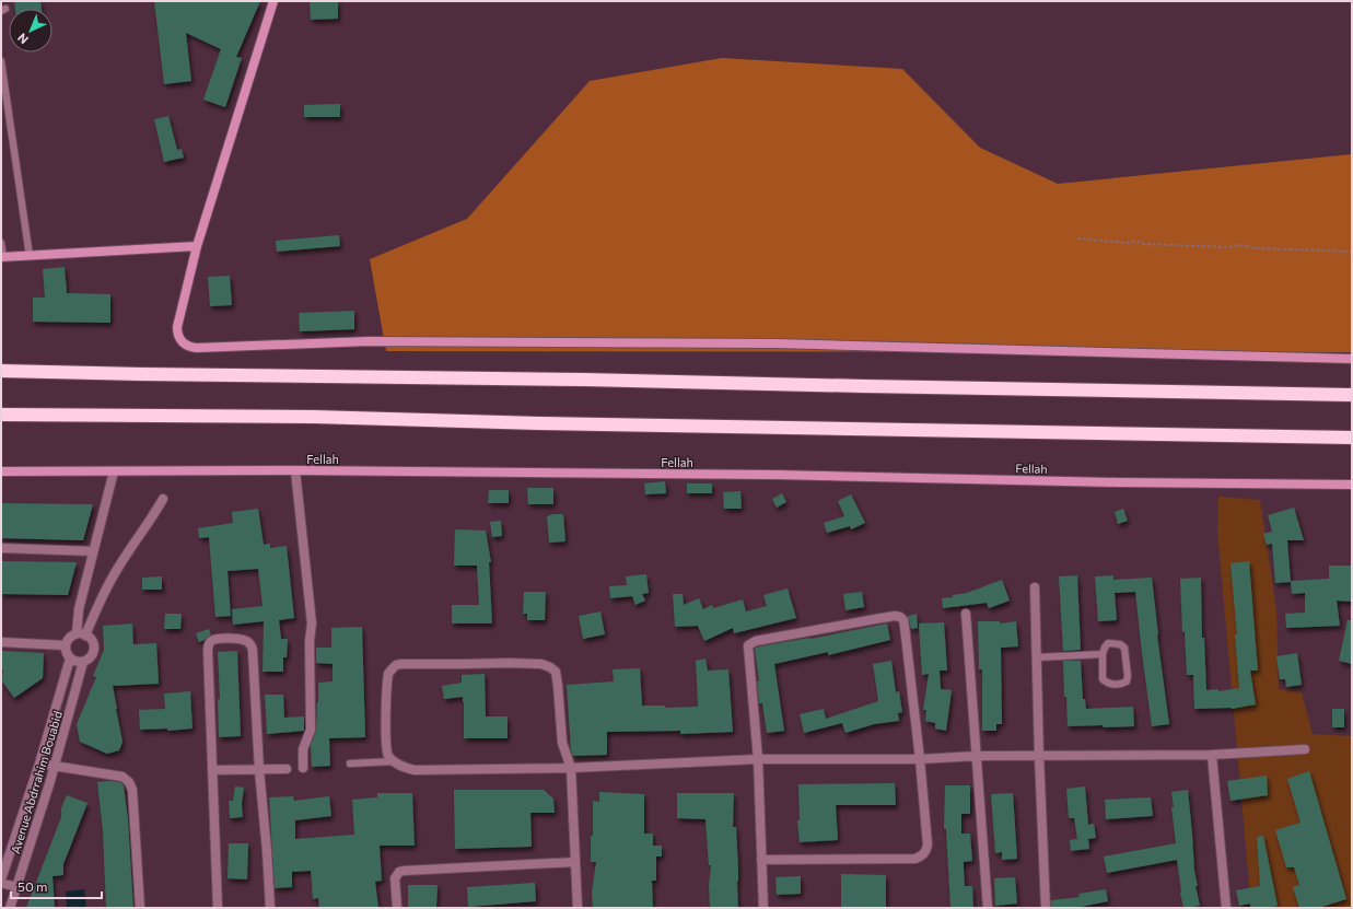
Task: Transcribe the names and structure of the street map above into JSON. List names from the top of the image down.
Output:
{
  "streets": {
    "street": ["Fellah", "Avenue Abdrrahim Bouabid"]
  },
  "scale_bar": "50 m",
  "north": "bottom left"
}
